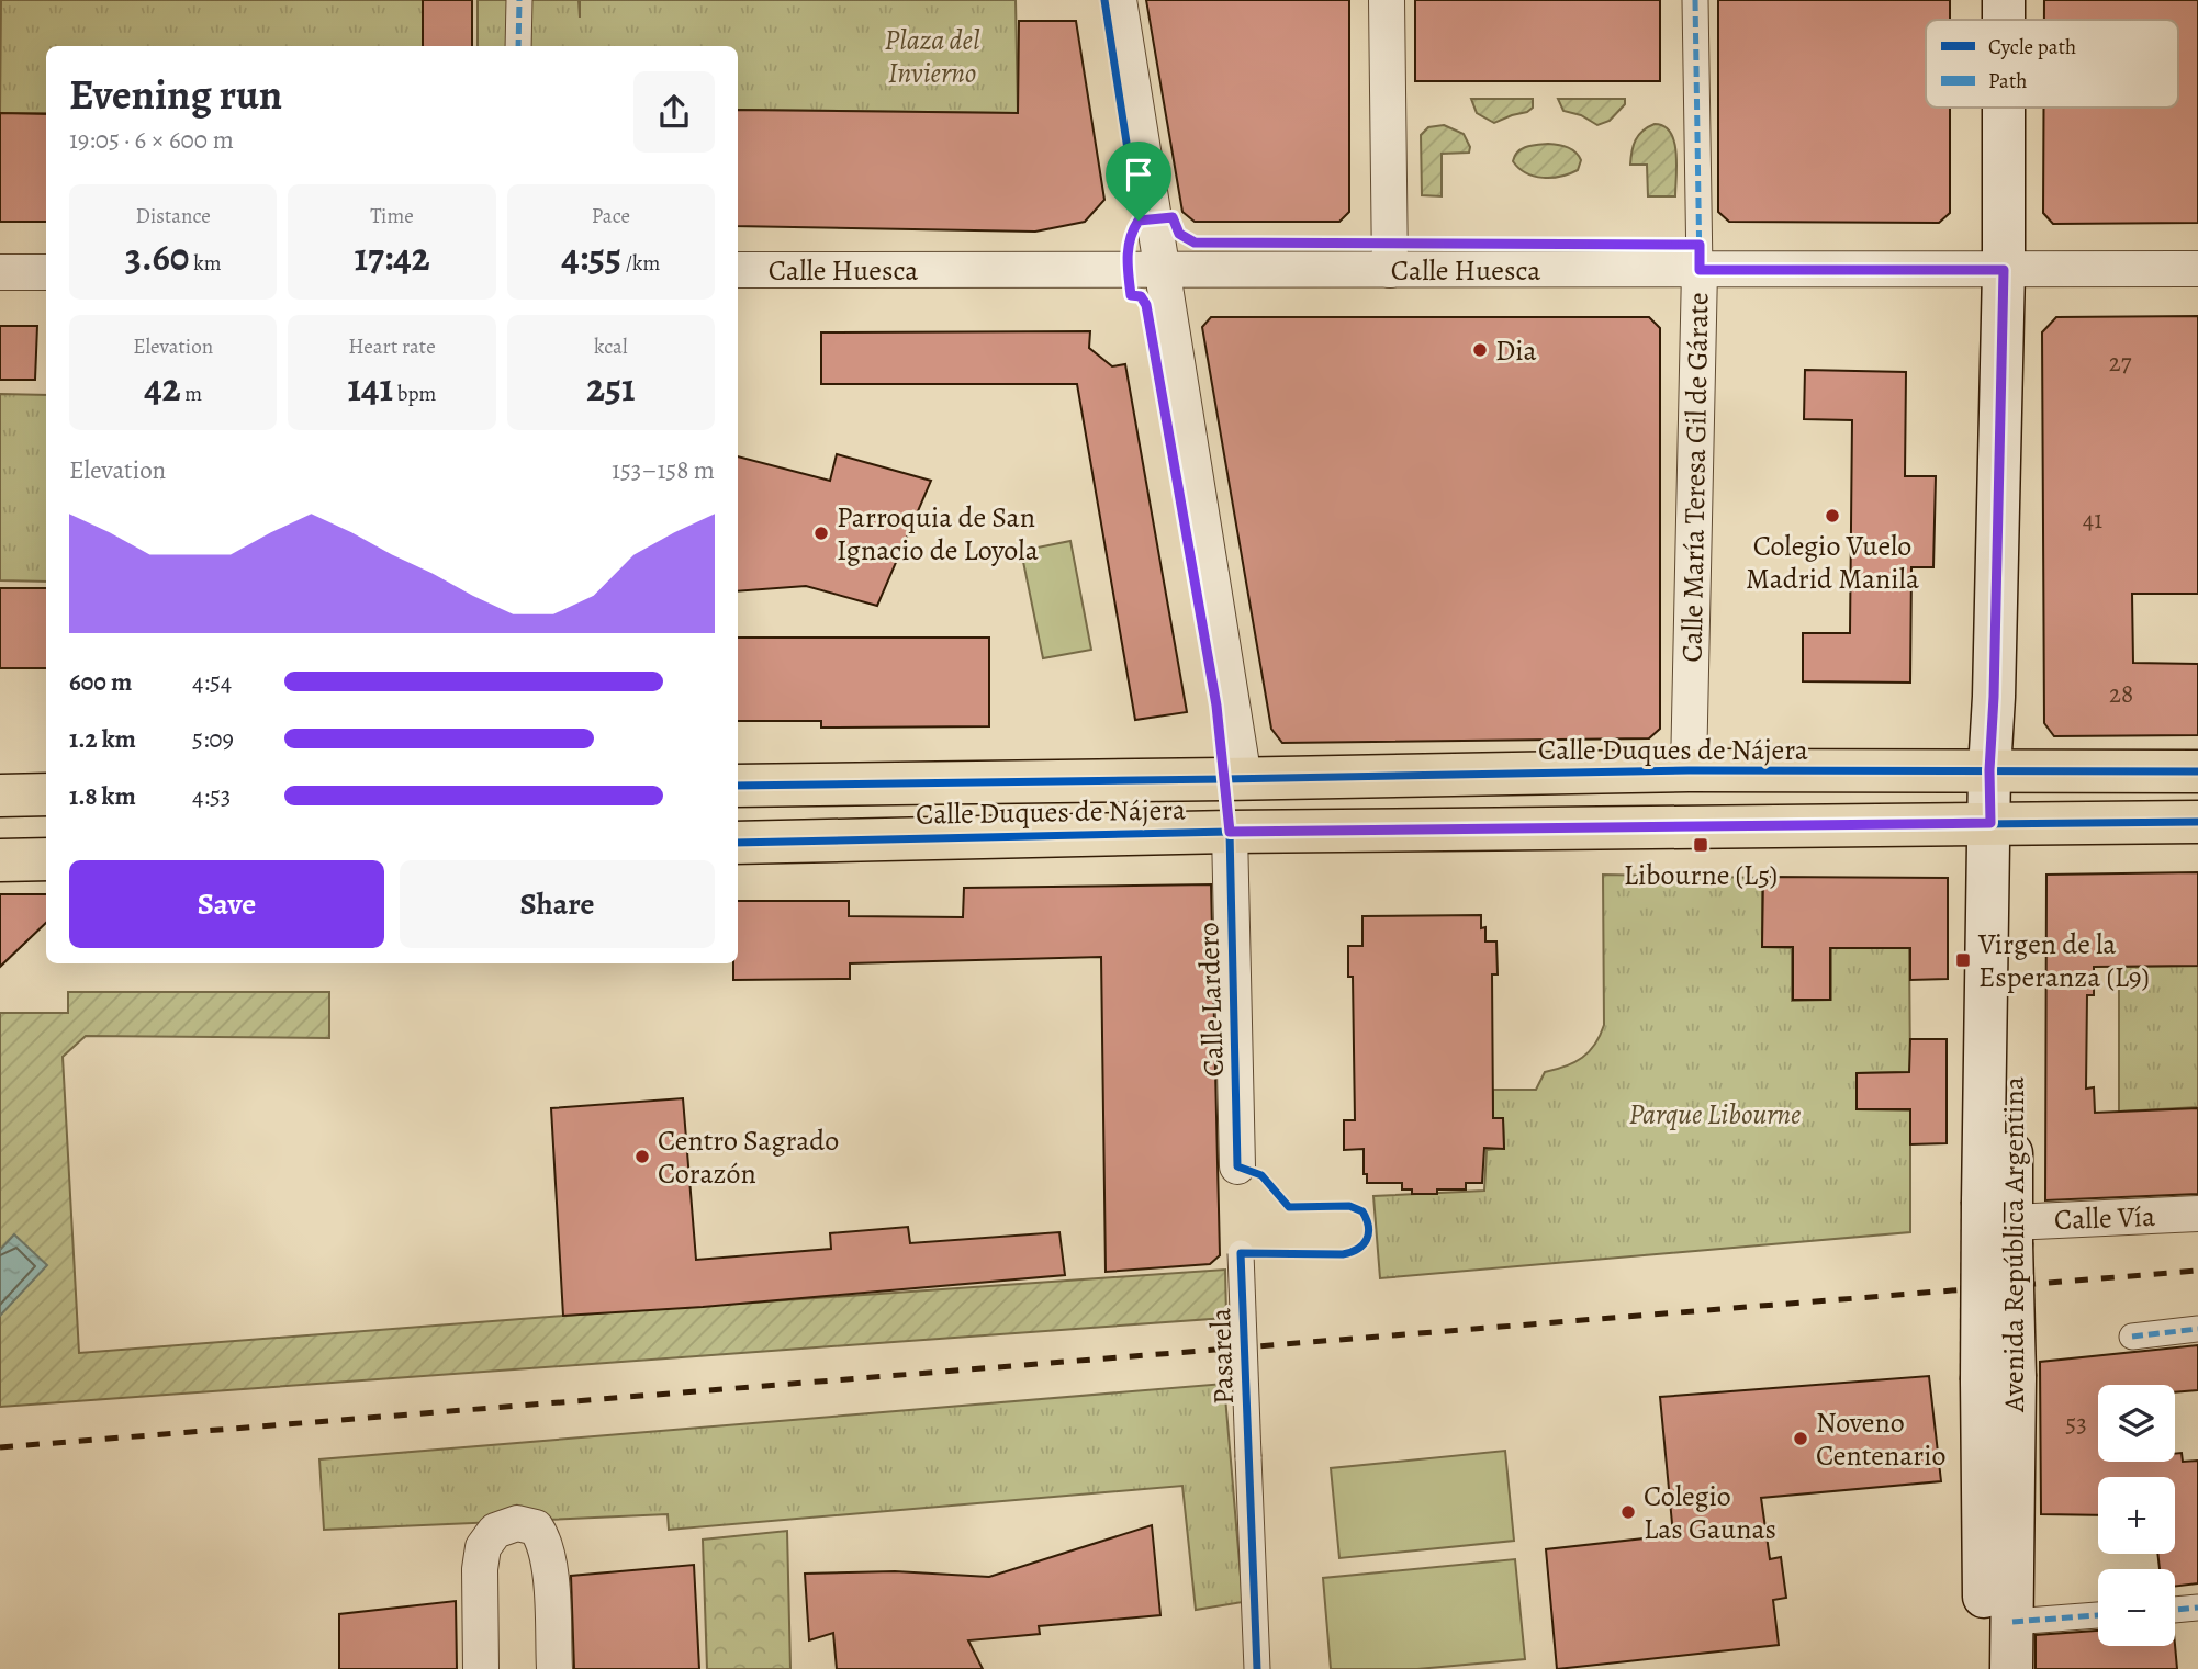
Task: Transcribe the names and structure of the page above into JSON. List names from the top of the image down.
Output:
{
  "streets": {
    "main road": ["Calle Duques de Nájera", "Avenida República Argentina"],
    "street": [
      "Calle Huesca",
      "Calle María Teresa Gil de Gárate",
      "Calle Lardero",
      "Calle Vía",
      "Pasarela"
    ]
  },
  "crossings": [
    ["Calle Huesca", "Calle María Teresa Gil de Gárate"],
    ["Calle Huesca", "Avenida República Argentina"],
    ["Calle María Teresa Gil de Gárate", "Calle Duques de Nájera"],
    ["Calle Duques de Nájera", "Calle Lardero"],
    ["Calle Duques de Nájera", "Avenida República Argentina"],
    ["Calle Vía", "Avenida República Argentina"]
  ],
  "parks": ["Plaza del Invierno", "Parque Libourne"],
  "places": {
    "other": [
      "Dia",
      "Colegio Vuelo Madrid Manila",
      "Parroquia de San Ignacio de Loyola",
      "Centro Sagrado Corazón",
      "Noveno Centenario",
      "Colegio Las Gaunas"
    ],
    "transit": ["Libourne (L5)", "Virgen de la Esperanza (L9)"]
  },
  "house_numbers": [
    "27",
    "41",
    "28",
    "53"
  ],
  "legend": ["Cycle path", "Path"],
  "page": {
    "heading": ["Evening run", "19:05 · 6 × 600 m"],
    "stats": [
      ["Distance", "3.60 km"],
      ["Time", "17:42"],
      ["Pace", "4:55 /km"],
      ["Elevation", "42 m"],
      ["Heart rate", "141 bpm"],
      ["kcal", "251"]
    ],
    "chart": ["Elevation", "153–158 m"],
    "list": [
      {
        "name": "600 m",
        "note": "4:54"
      },
      {
        "name": "1.2 km",
        "note": "5:09"
      },
      {
        "name": "1.8 km",
        "note": "4:53"
      }
    ],
    "buttons": ["Save", "Share"],
    "map_buttons": ["+", "−"]
  }
}
